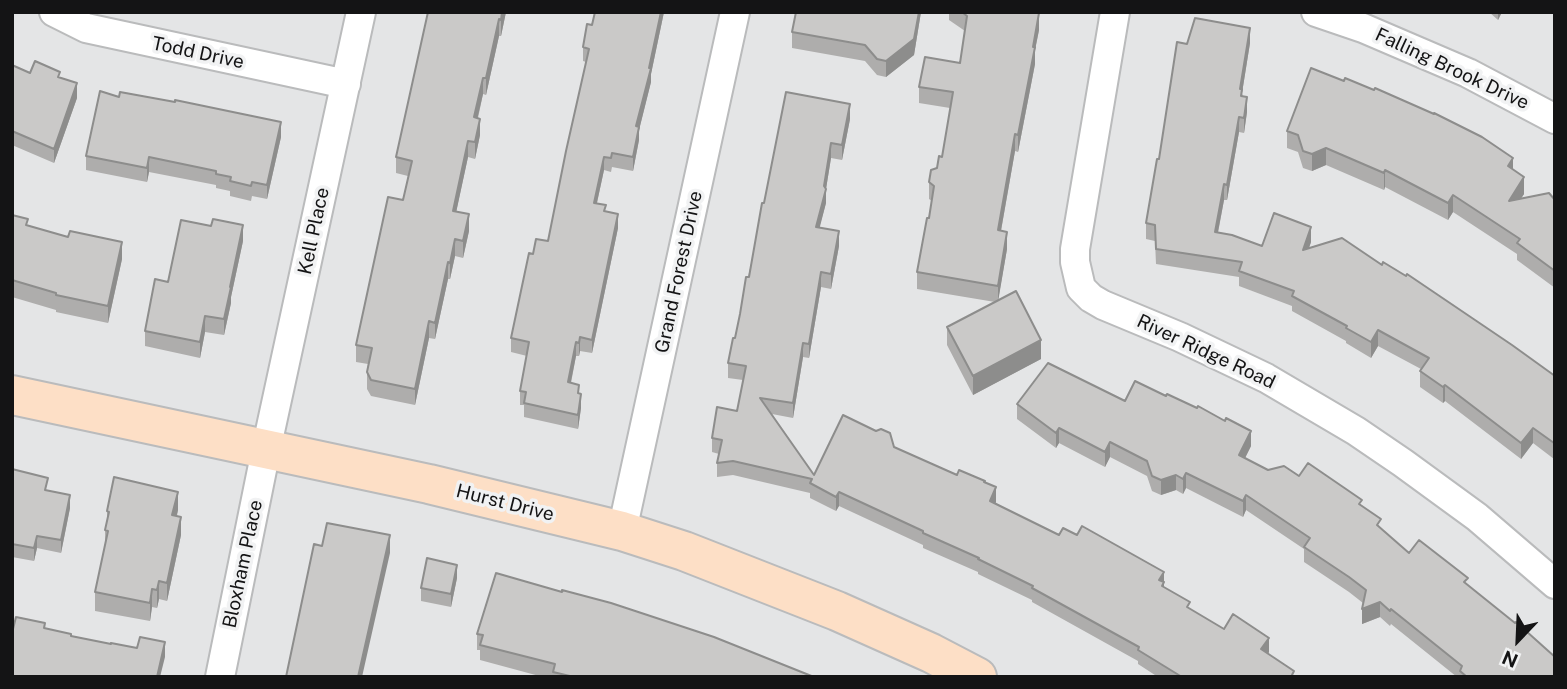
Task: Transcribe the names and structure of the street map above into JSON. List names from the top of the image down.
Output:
{
  "streets": {
    "street": [
      "Todd Drive",
      "Falling Brook Drive",
      "Kell Place",
      "Grand Forest Drive",
      "River Ridge Road",
      "Hurst Drive",
      "Bloxham Place"
    ]
  },
  "crossings": [
    ["Todd Drive", "Kell Place"],
    ["Kell Place", "Hurst Drive"],
    ["Kell Place", "Bloxham Place"],
    ["Grand Forest Drive", "Hurst Drive"],
    ["Hurst Drive", "Bloxham Place"]
  ],
  "north": "bottom left"
}
